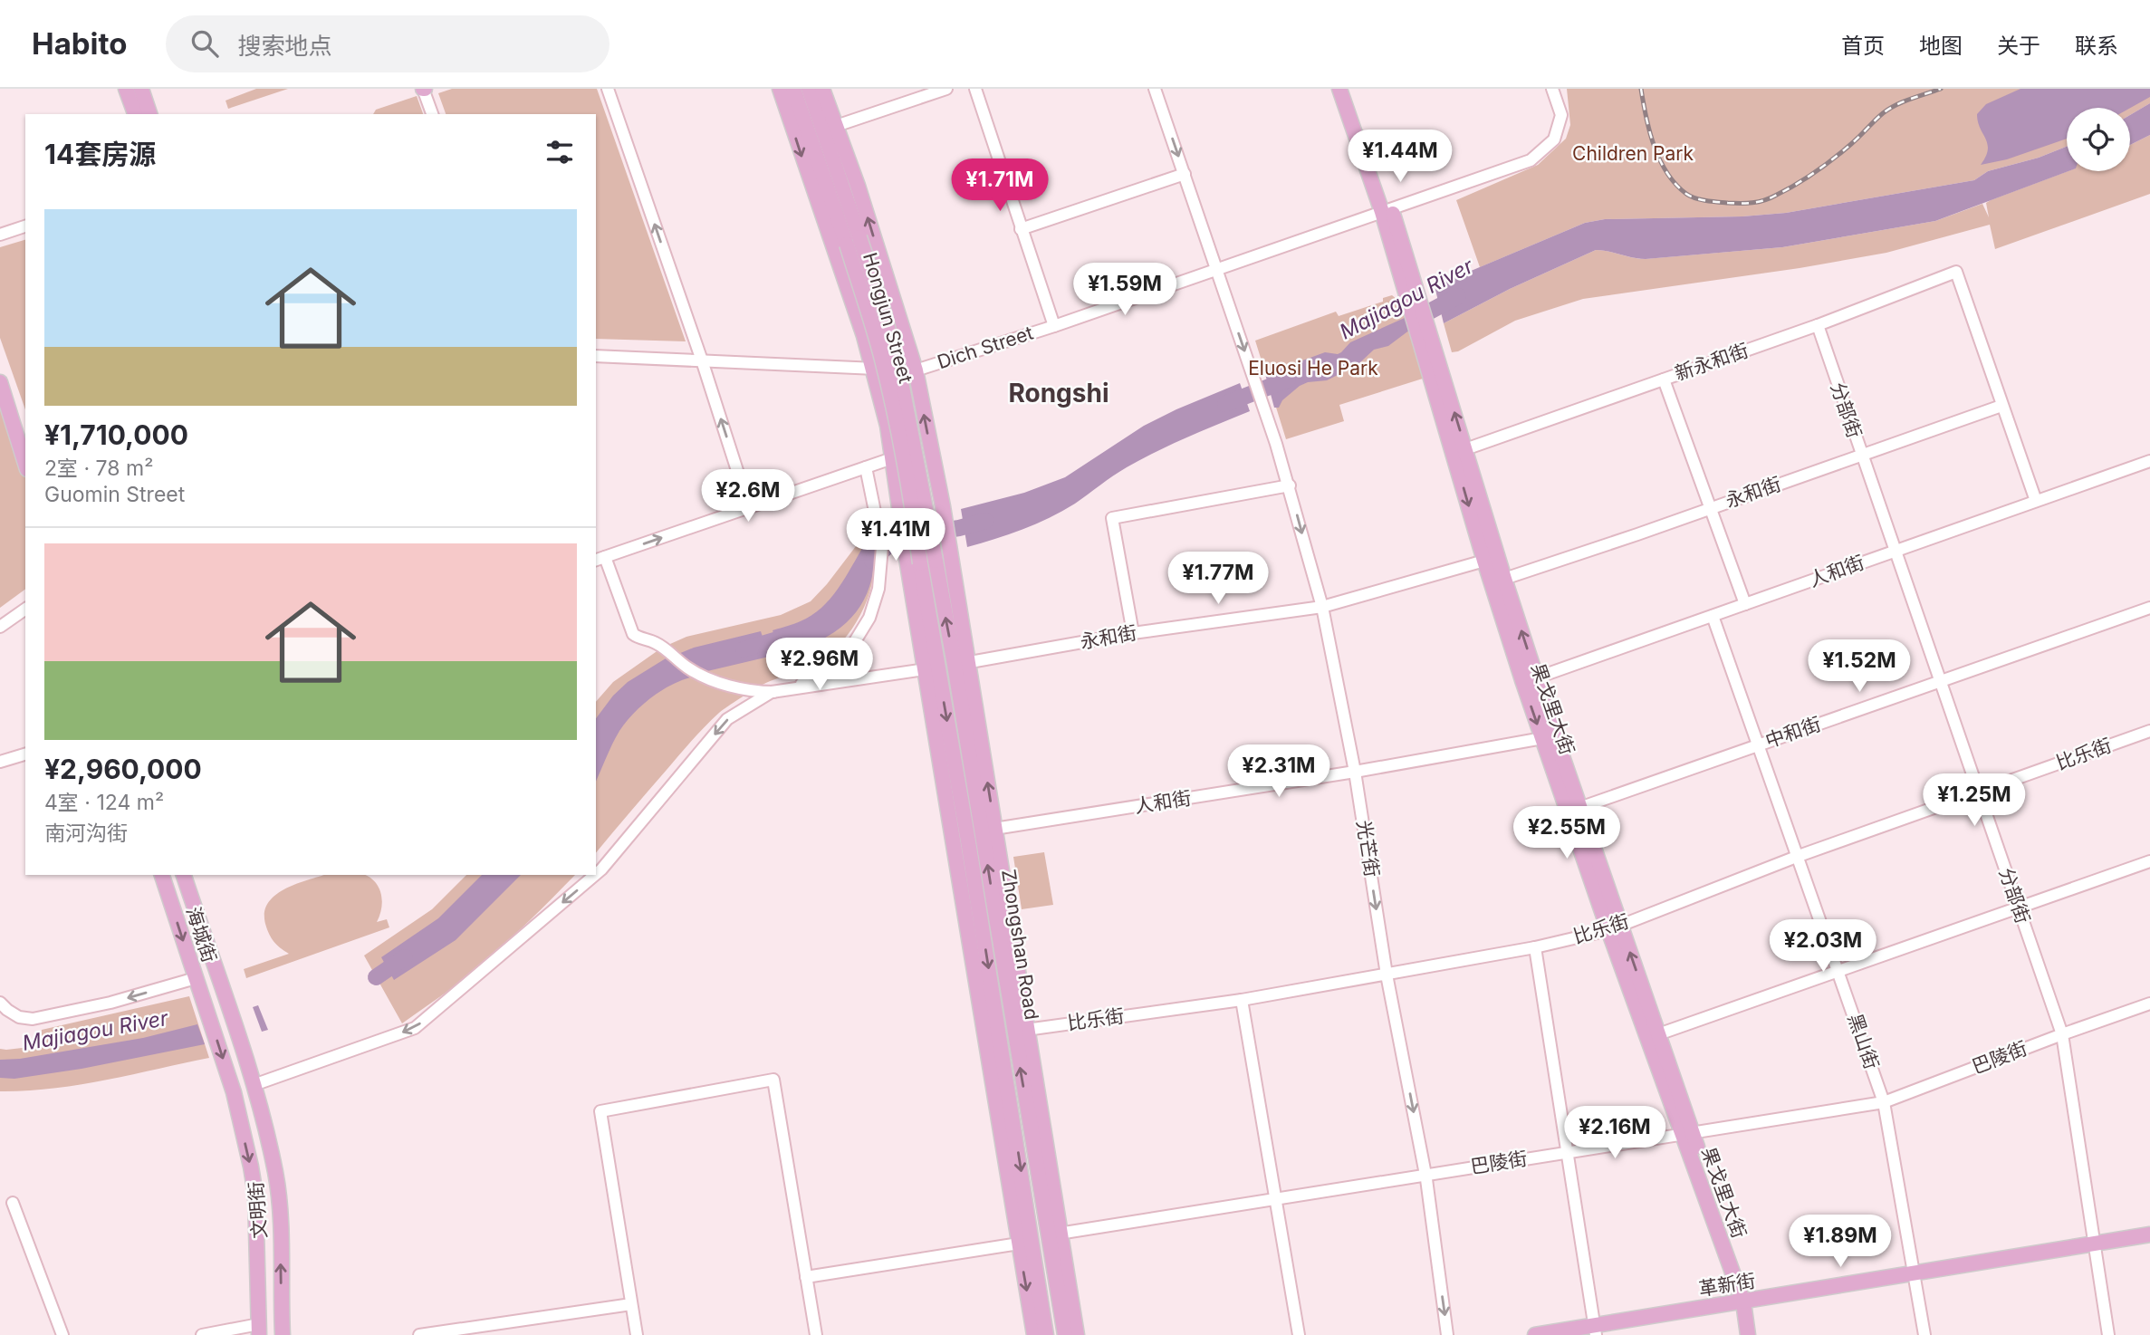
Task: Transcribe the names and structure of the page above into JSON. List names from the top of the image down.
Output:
{
  "streets": {
    "main road": [
      "Hongjun Street",
      "果戈里大街",
      "海城街",
      "Zhongshan Road",
      "文明街",
      "革新街"
    ],
    "street": [
      "Dich Street",
      "新永和街",
      "分部街",
      "永和街",
      "人和街",
      "中和街",
      "比乐街",
      "光芒街",
      "黑山街",
      "巴陵街"
    ]
  },
  "crossings": [
    ["Hongjun Street", "Dich Street"],
    ["Hongjun Street", "永和街"],
    ["Hongjun Street", "Zhongshan Road"],
    ["Dich Street", "果戈里大街"],
    ["Dich Street", "光芒街"],
    ["新永和街", "分部街"],
    ["新永和街", "永和街"],
    ["新永和街", "果戈里大街"],
    ["分部街", "永和街"],
    ["分部街", "人和街"],
    ["分部街", "中和街"],
    ["分部街", "比乐街"],
    ["分部街", "巴陵街"],
    ["分部街", "革新街"],
    ["永和街", "果戈里大街"],
    ["永和街", "光芒街"],
    ["永和街", "Zhongshan Road"],
    ["人和街", "果戈里大街"],
    ["人和街", "光芒街"],
    ["人和街", "黑山街"],
    ["果戈里大街", "中和街"],
    ["果戈里大街", "比乐街"],
    ["果戈里大街", "巴陵街"],
    ["果戈里大街", "革新街"],
    ["中和街", "黑山街"],
    ["比乐街", "光芒街"],
    ["比乐街", "黑山街"],
    ["光芒街", "巴陵街"],
    ["海城街", "文明街"],
    ["黑山街", "巴陵街"],
    ["黑山街", "革新街"]
  ],
  "one_way": ["光芒街"],
  "districts": ["Rongshi"],
  "water": ["Majiagou River"],
  "parks": ["Children Park", "Eluosi He Park"],
  "page": {
    "header": "Habito",
    "search": "搜索地点",
    "nav": [
      "首页",
      "地图",
      "关于",
      "联系"
    ],
    "heading": "14套房源",
    "price": [
      "¥1.44M",
      "¥1.71M",
      "¥1.59M",
      "¥2.6M",
      "¥1.41M",
      "¥1.77M",
      "¥2.96M",
      "¥1.52M",
      "¥2.31M",
      "¥1.25M",
      "¥2.55M",
      "¥2.03M",
      "¥2.16M",
      "¥1.89M"
    ],
    "list": [
      {
        "name": "¥1,710,000",
        "note": "2室 · 78 m² · Guomin Street"
      },
      {
        "name": "¥2,960,000",
        "note": "4室 · 124 m² · 南河沟街"
      }
    ]
  }
}
